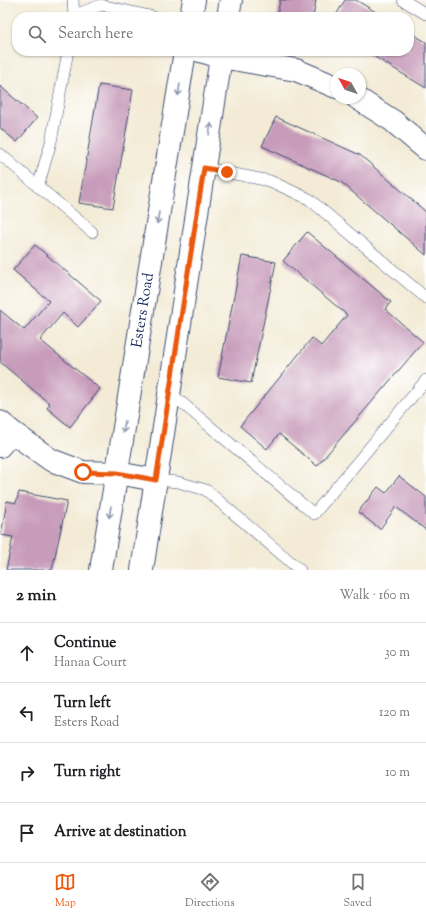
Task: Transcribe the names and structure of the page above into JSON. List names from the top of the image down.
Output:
{
  "streets": {
    "street": ["Esters Road"]
  },
  "north": "top left",
  "page": {
    "search": "Search here",
    "heading": ["2 min", "Walk · 160 m"],
    "list": [
      ["Continue", "Hanaa Court", "30 m"],
      ["Turn left", "Esters Road", "120 m"],
      ["Turn right", "10 m"],
      "Arrive at destination"
    ],
    "nav": ["Map", "Directions", "Saved"]
  }
}
